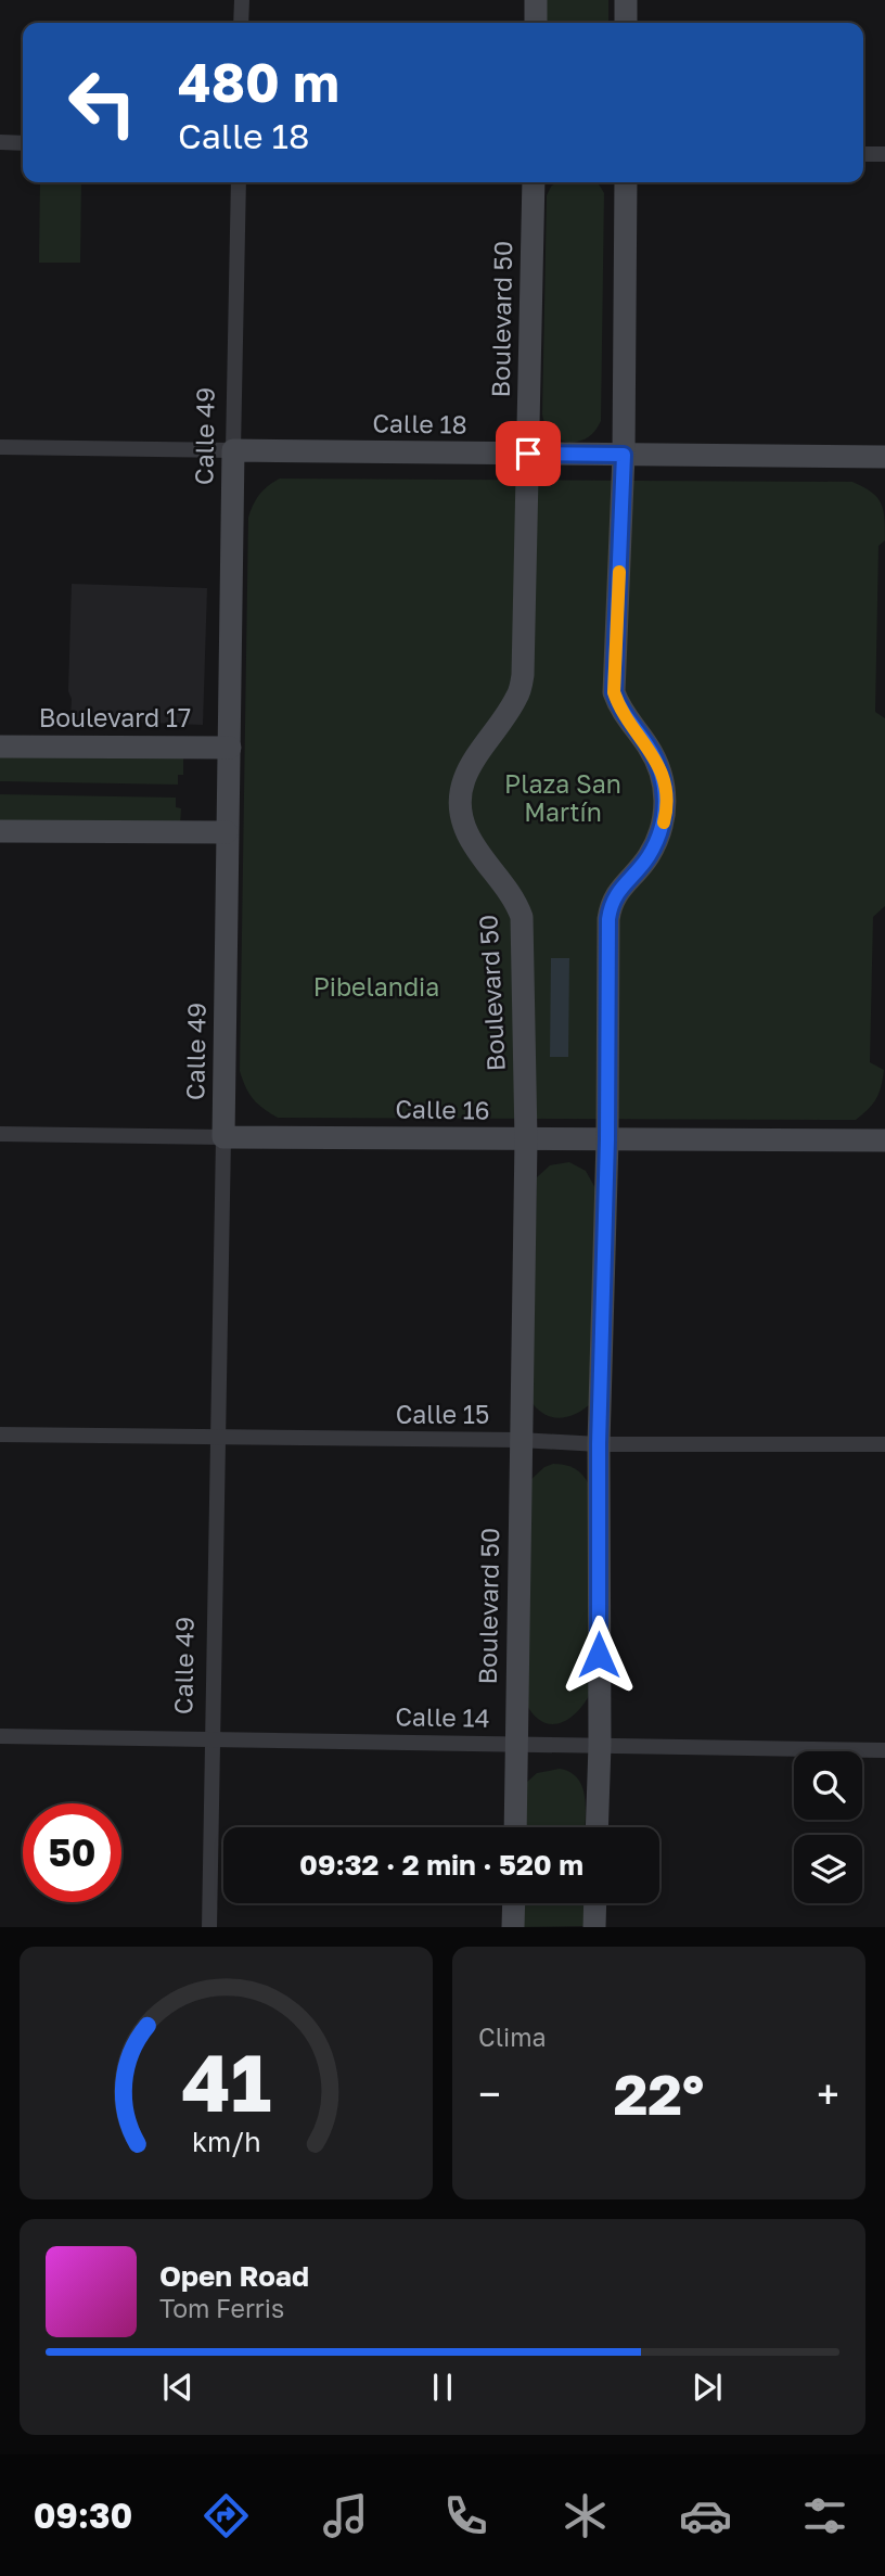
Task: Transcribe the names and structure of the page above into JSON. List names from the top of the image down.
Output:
{
  "streets": {
    "main road": [
      "Boulevard 50",
      "Calle 18",
      "Calle 49",
      "Boulevard 17",
      "Calle 16"
    ],
    "street": ["Calle 15", "Calle 14"]
  },
  "crossings": [
    ["Boulevard 50", "Calle 18"],
    ["Boulevard 50", "Calle 16"],
    ["Boulevard 50", "Calle 15"],
    ["Boulevard 50", "Calle 14"],
    ["Calle 18", "Calle 49"],
    ["Calle 49", "Boulevard 17"],
    ["Calle 49", "Calle 16"],
    ["Calle 49", "Calle 15"],
    ["Calle 49", "Calle 14"]
  ],
  "parks": ["Plaza San Martín", "Pibelandia"],
  "page": {
    "turn": ["480 m", "Calle 18"],
    "limit": "50",
    "trip": "09:32 · 2 min · 520 m",
    "tile": "Clima",
    "heat": ["−", "22°", "+"],
    "song": ["Open Road", "Tom Ferris"],
    "tabs": "09:30",
    "gauge": ["41", "km/h"]
  }
}
